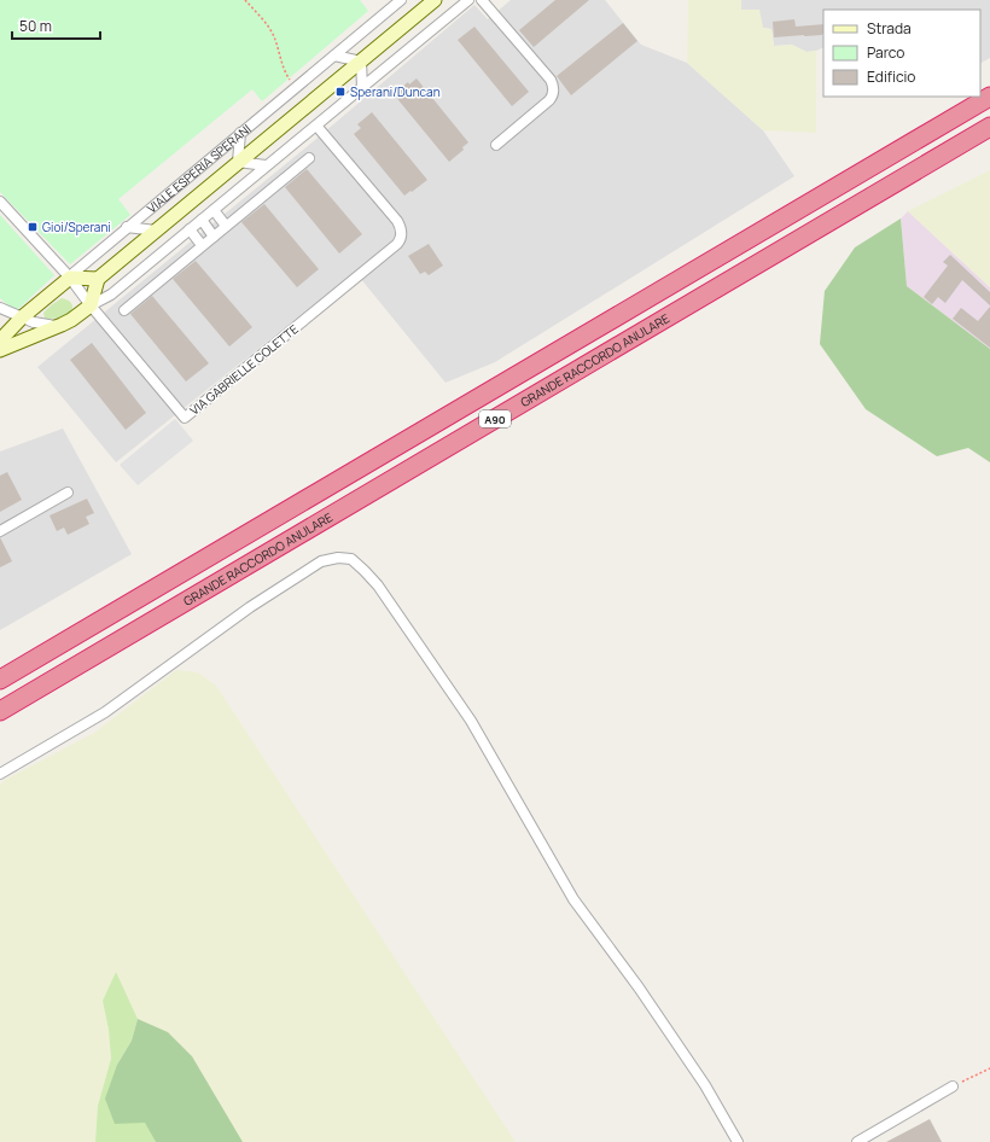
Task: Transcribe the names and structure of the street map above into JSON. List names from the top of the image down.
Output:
{
  "streets": {
    "highway": ["GRANDE RACCORDO ANULARE", "A90"],
    "street": ["VIALE ESPERIA SPERANI", "VIA GABRIELLE COLETTE"]
  },
  "places": {
    "transit": ["Sperani/Duncan", "Gioi/Sperani"]
  },
  "legend": ["Strada", "Parco", "Edificio"],
  "scale_bar": "50 m"
}
